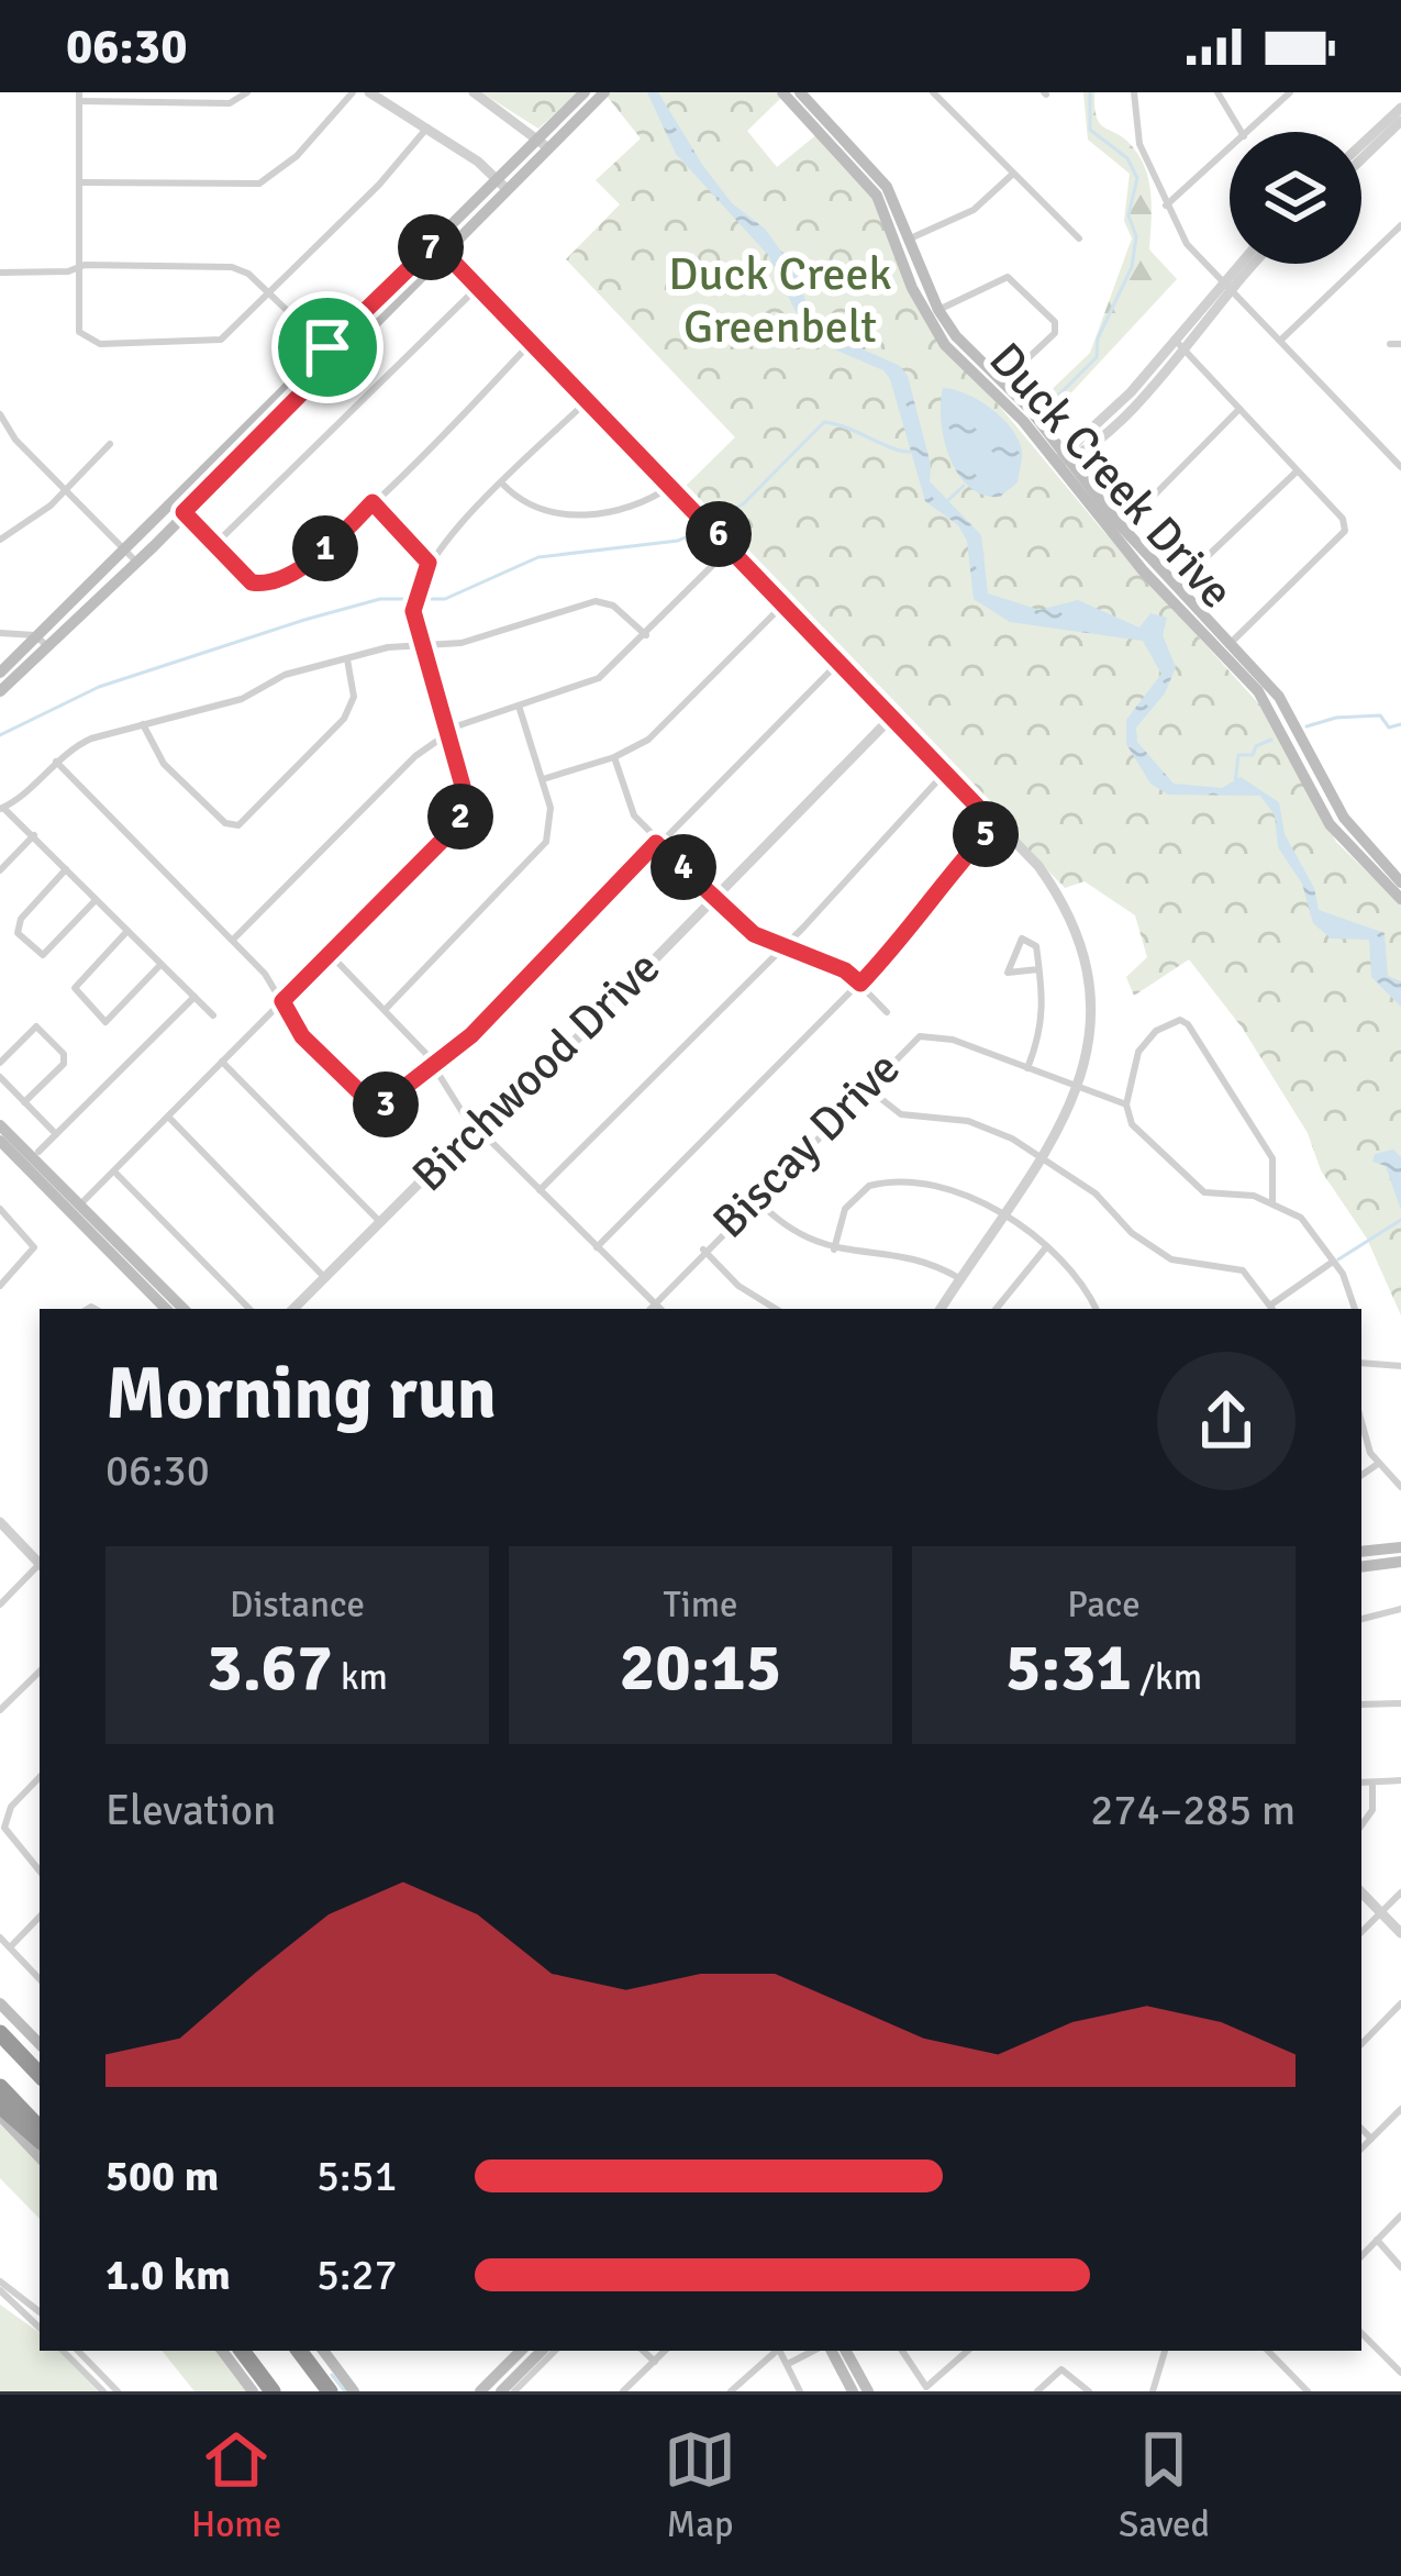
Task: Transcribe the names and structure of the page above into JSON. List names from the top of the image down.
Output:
{
  "streets": {
    "main road": ["Duck Creek Drive"],
    "street": ["Birchwood Drive", "Biscay Drive"]
  },
  "parks": ["Duck Creek Greenbelt"],
  "page": {
    "status": "06:30",
    "pins": [
      "7",
      "6",
      "1",
      "2",
      "5",
      "4",
      "3"
    ],
    "heading": ["Morning run", "06:30"],
    "stats": [
      ["Distance", "3.67 km"],
      ["Time", "20:15"],
      ["Pace", "5:31 /km"]
    ],
    "chart": ["Elevation", "274–285 m"],
    "list": [
      {
        "name": "500 m",
        "note": "5:51"
      },
      {
        "name": "1.0 km",
        "note": "5:27"
      }
    ],
    "tabs": ["Home", "Map", "Saved"]
  }
}
